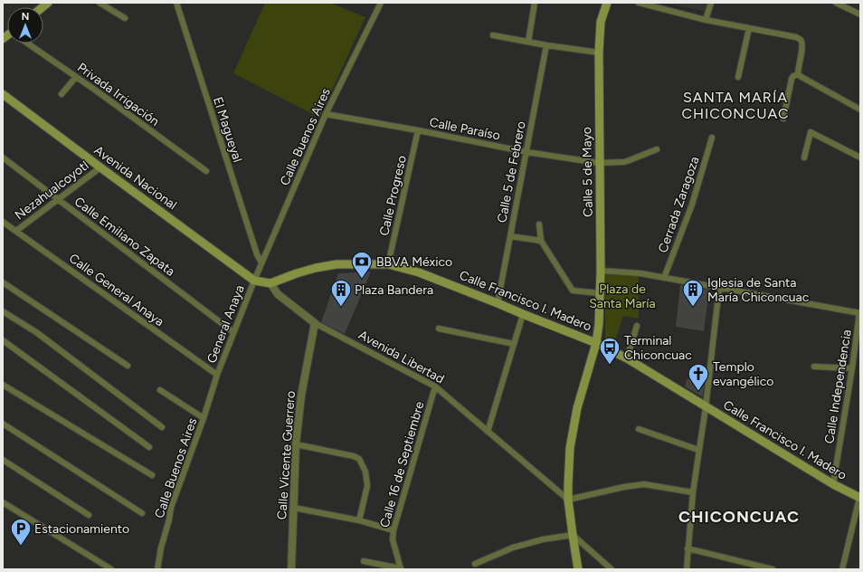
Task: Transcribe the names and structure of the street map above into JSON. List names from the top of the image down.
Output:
{
  "streets": {
    "main road": ["Calle 5 de Mayo", "Avenida Nacional", "Calle Francisco I. Madero"],
    "street": [
      "Privada Irrigación",
      "Calle Paraíso",
      "El Magueyal",
      "Calle Buenos Aires",
      "Calle 5 de Febrero",
      "Nezahualcoyotl",
      "Calle Progreso",
      "Cerrada Zaragoza",
      "Calle Emiliano Zapata",
      "Calle General Anaya",
      "General Anaya",
      "Avenida Libertad",
      "Calle Independencia",
      "Calle Vicente Guerrero",
      "Calle 16 de Septiembre"
    ]
  },
  "crossings": [
    ["Calle Paraíso", "Calle Buenos Aires"],
    ["Calle Paraíso", "Calle 5 de Febrero"],
    ["Calle Paraíso", "Calle 5 de Mayo"],
    ["Calle Paraíso", "Calle Progreso"],
    ["El Magueyal", "Calle Buenos Aires"],
    ["Calle Buenos Aires", "Avenida Nacional"],
    ["Calle Buenos Aires", "Calle General Anaya"],
    ["Calle Buenos Aires", "General Anaya"],
    ["Calle 5 de Febrero", "Calle Francisco I. Madero"],
    ["Calle 5 de Mayo", "Calle Francisco I. Madero"],
    ["Calle 5 de Mayo", "Avenida Libertad"],
    ["Avenida Nacional", "Nezahualcoyotl"],
    ["Avenida Nacional", "General Anaya"],
    ["Nezahualcoyotl", "Calle Emiliano Zapata"],
    ["Nezahualcoyotl", "Calle General Anaya"],
    ["Calle Progreso", "Calle Francisco I. Madero"],
    ["Calle Emiliano Zapata", "General Anaya"],
    ["Calle General Anaya", "General Anaya"],
    ["Calle Francisco I. Madero", "Avenida Libertad"],
    ["Calle Francisco I. Madero", "Calle Independencia"],
    ["Avenida Libertad", "Calle Vicente Guerrero"],
    ["Avenida Libertad", "Calle 16 de Septiembre"]
  ],
  "districts": ["SANTA MARÍA CHICONCUAC", "CHICONCUAC"],
  "parks": ["Plaza de Santa María"],
  "places": {
    "bank": ["BBVA México"],
    "building": ["Plaza Bandera", "Iglesia de Santa María Chiconcuac"],
    "bus stop": ["Terminal Chiconcuac"],
    "church": ["Templo evangélico"],
    "parking": ["Estacionamiento"]
  },
  "north": "top"
}
